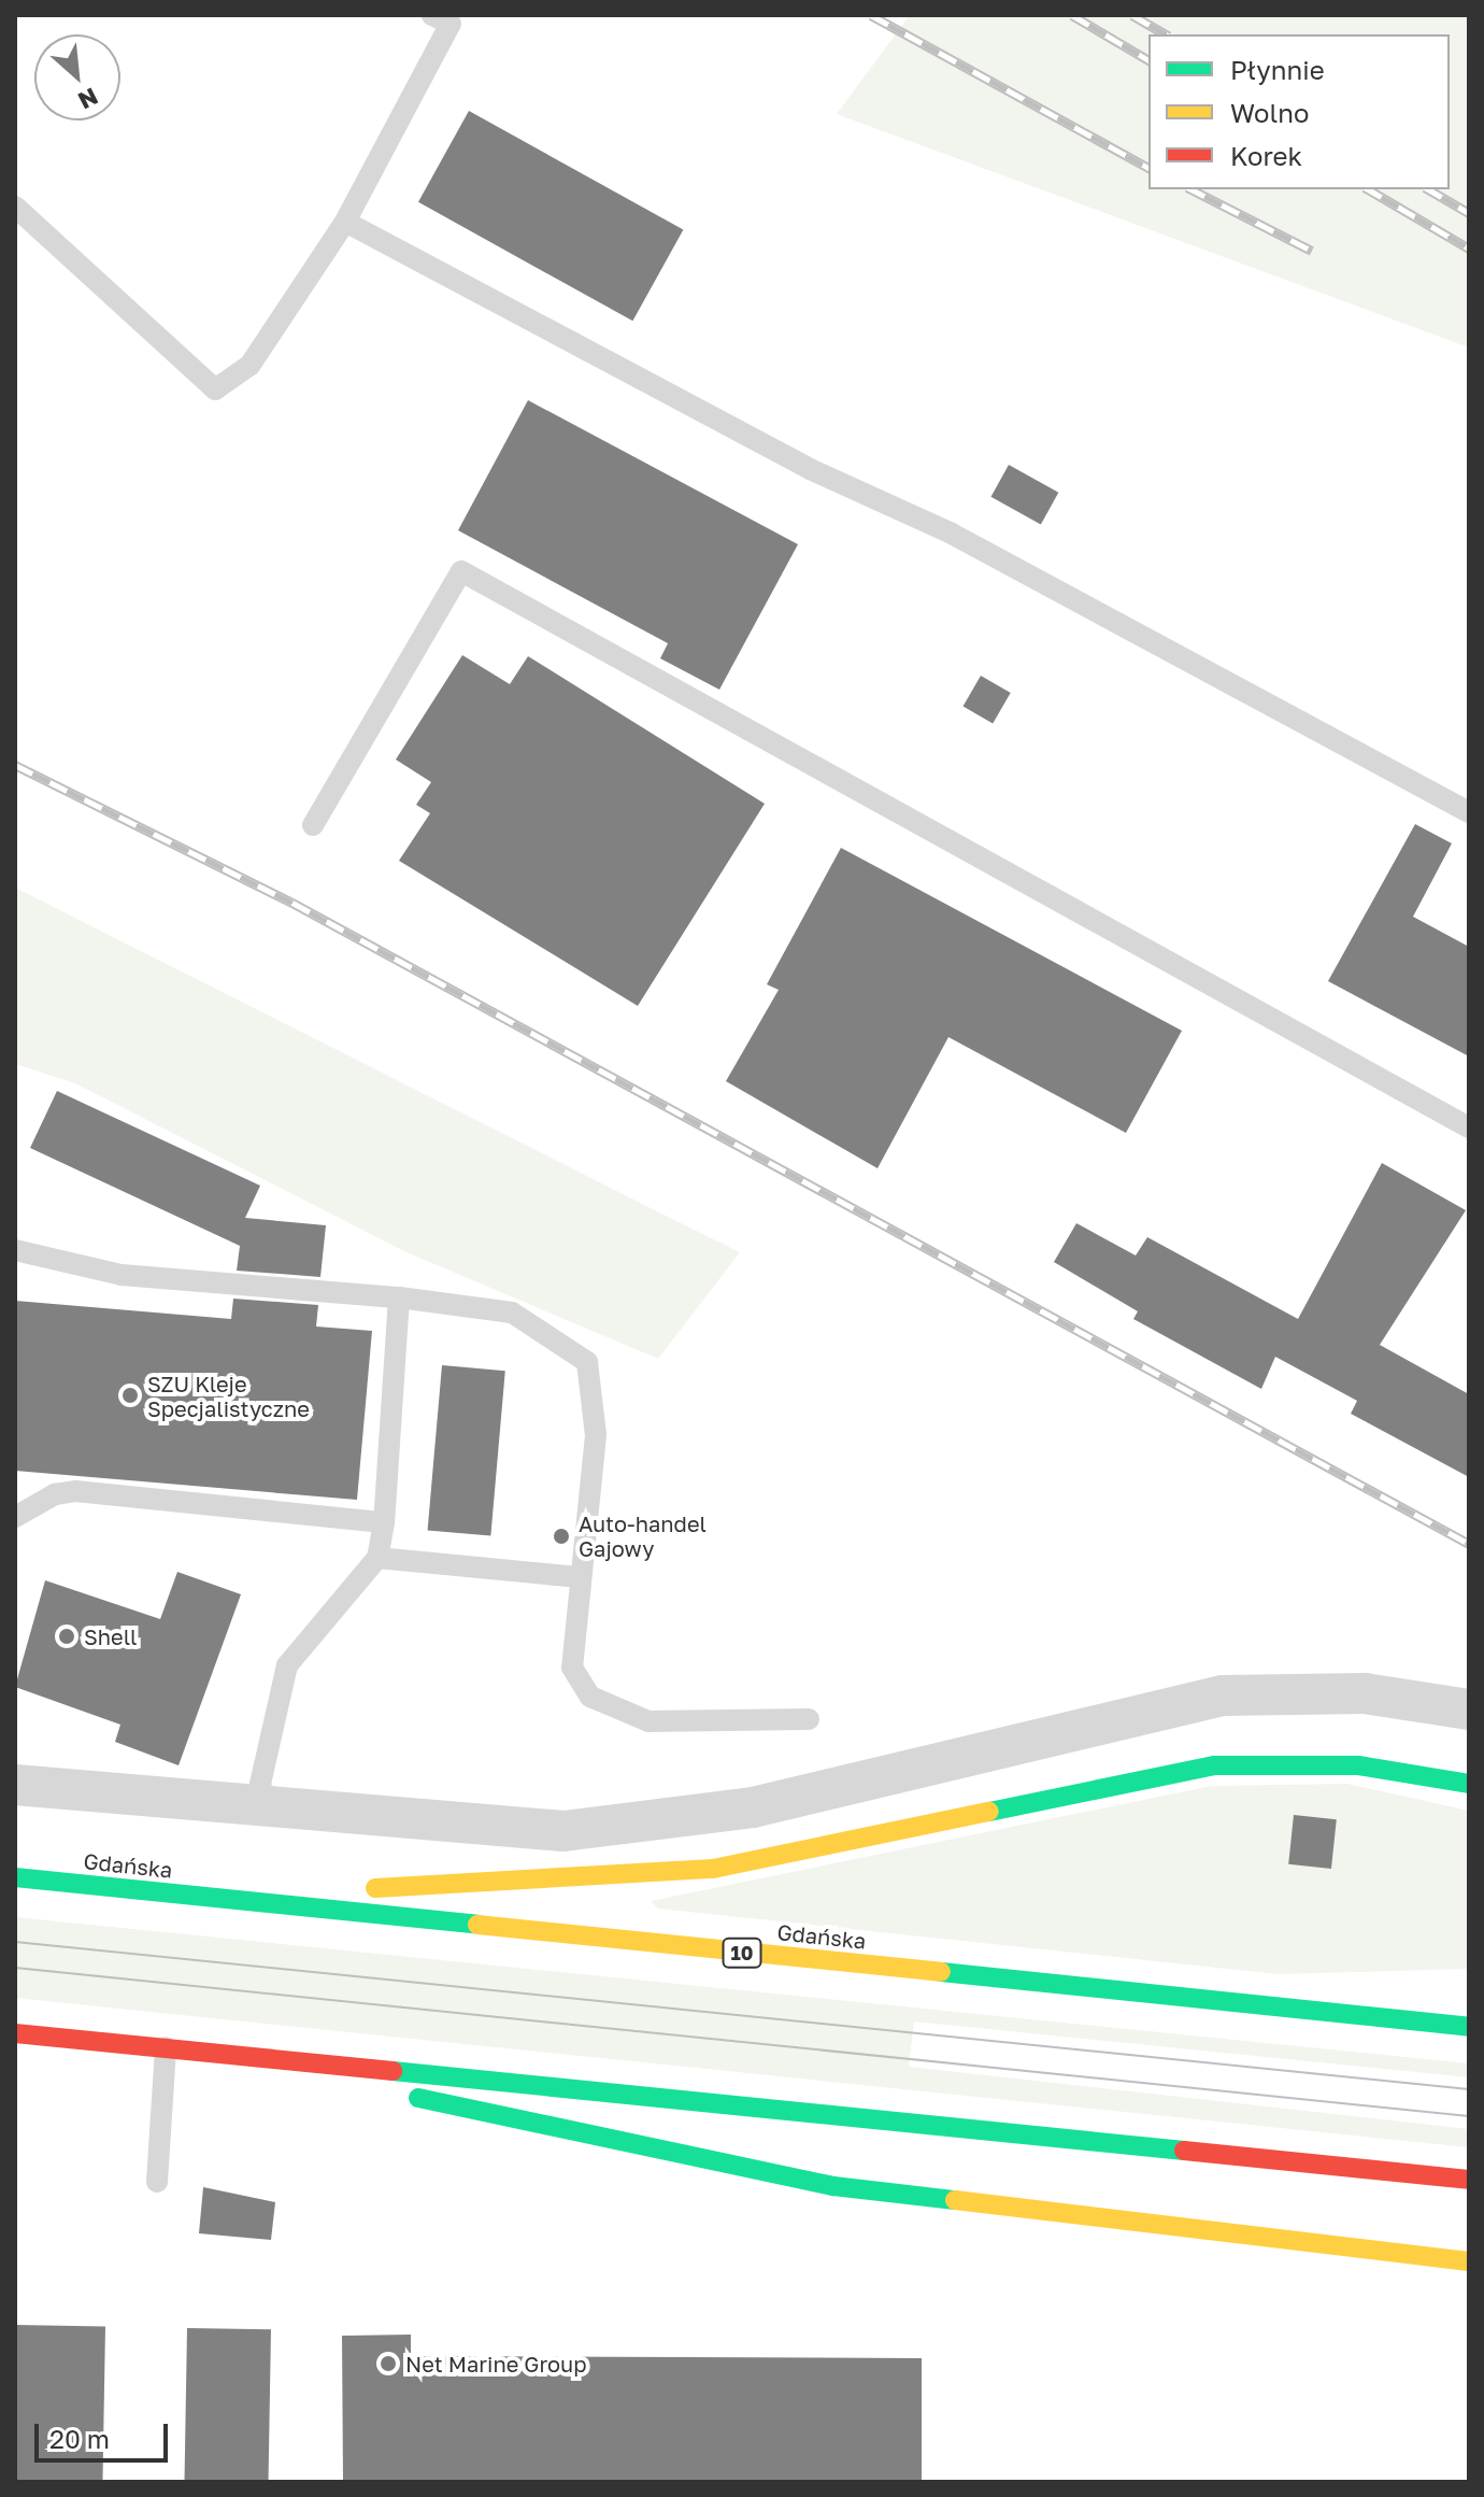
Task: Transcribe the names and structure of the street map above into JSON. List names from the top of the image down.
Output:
{
  "streets": {
    "main road": ["Gdańska", "10"]
  },
  "places": [
    "SZU Kleje Specjalistyczne",
    "Auto-handel Gajowy",
    "Shell",
    "Net Marine Group"
  ],
  "legend": ["Płynnie", "Wolno", "Korek"],
  "scale_bar": "20 m",
  "north": "bottom right"
}
